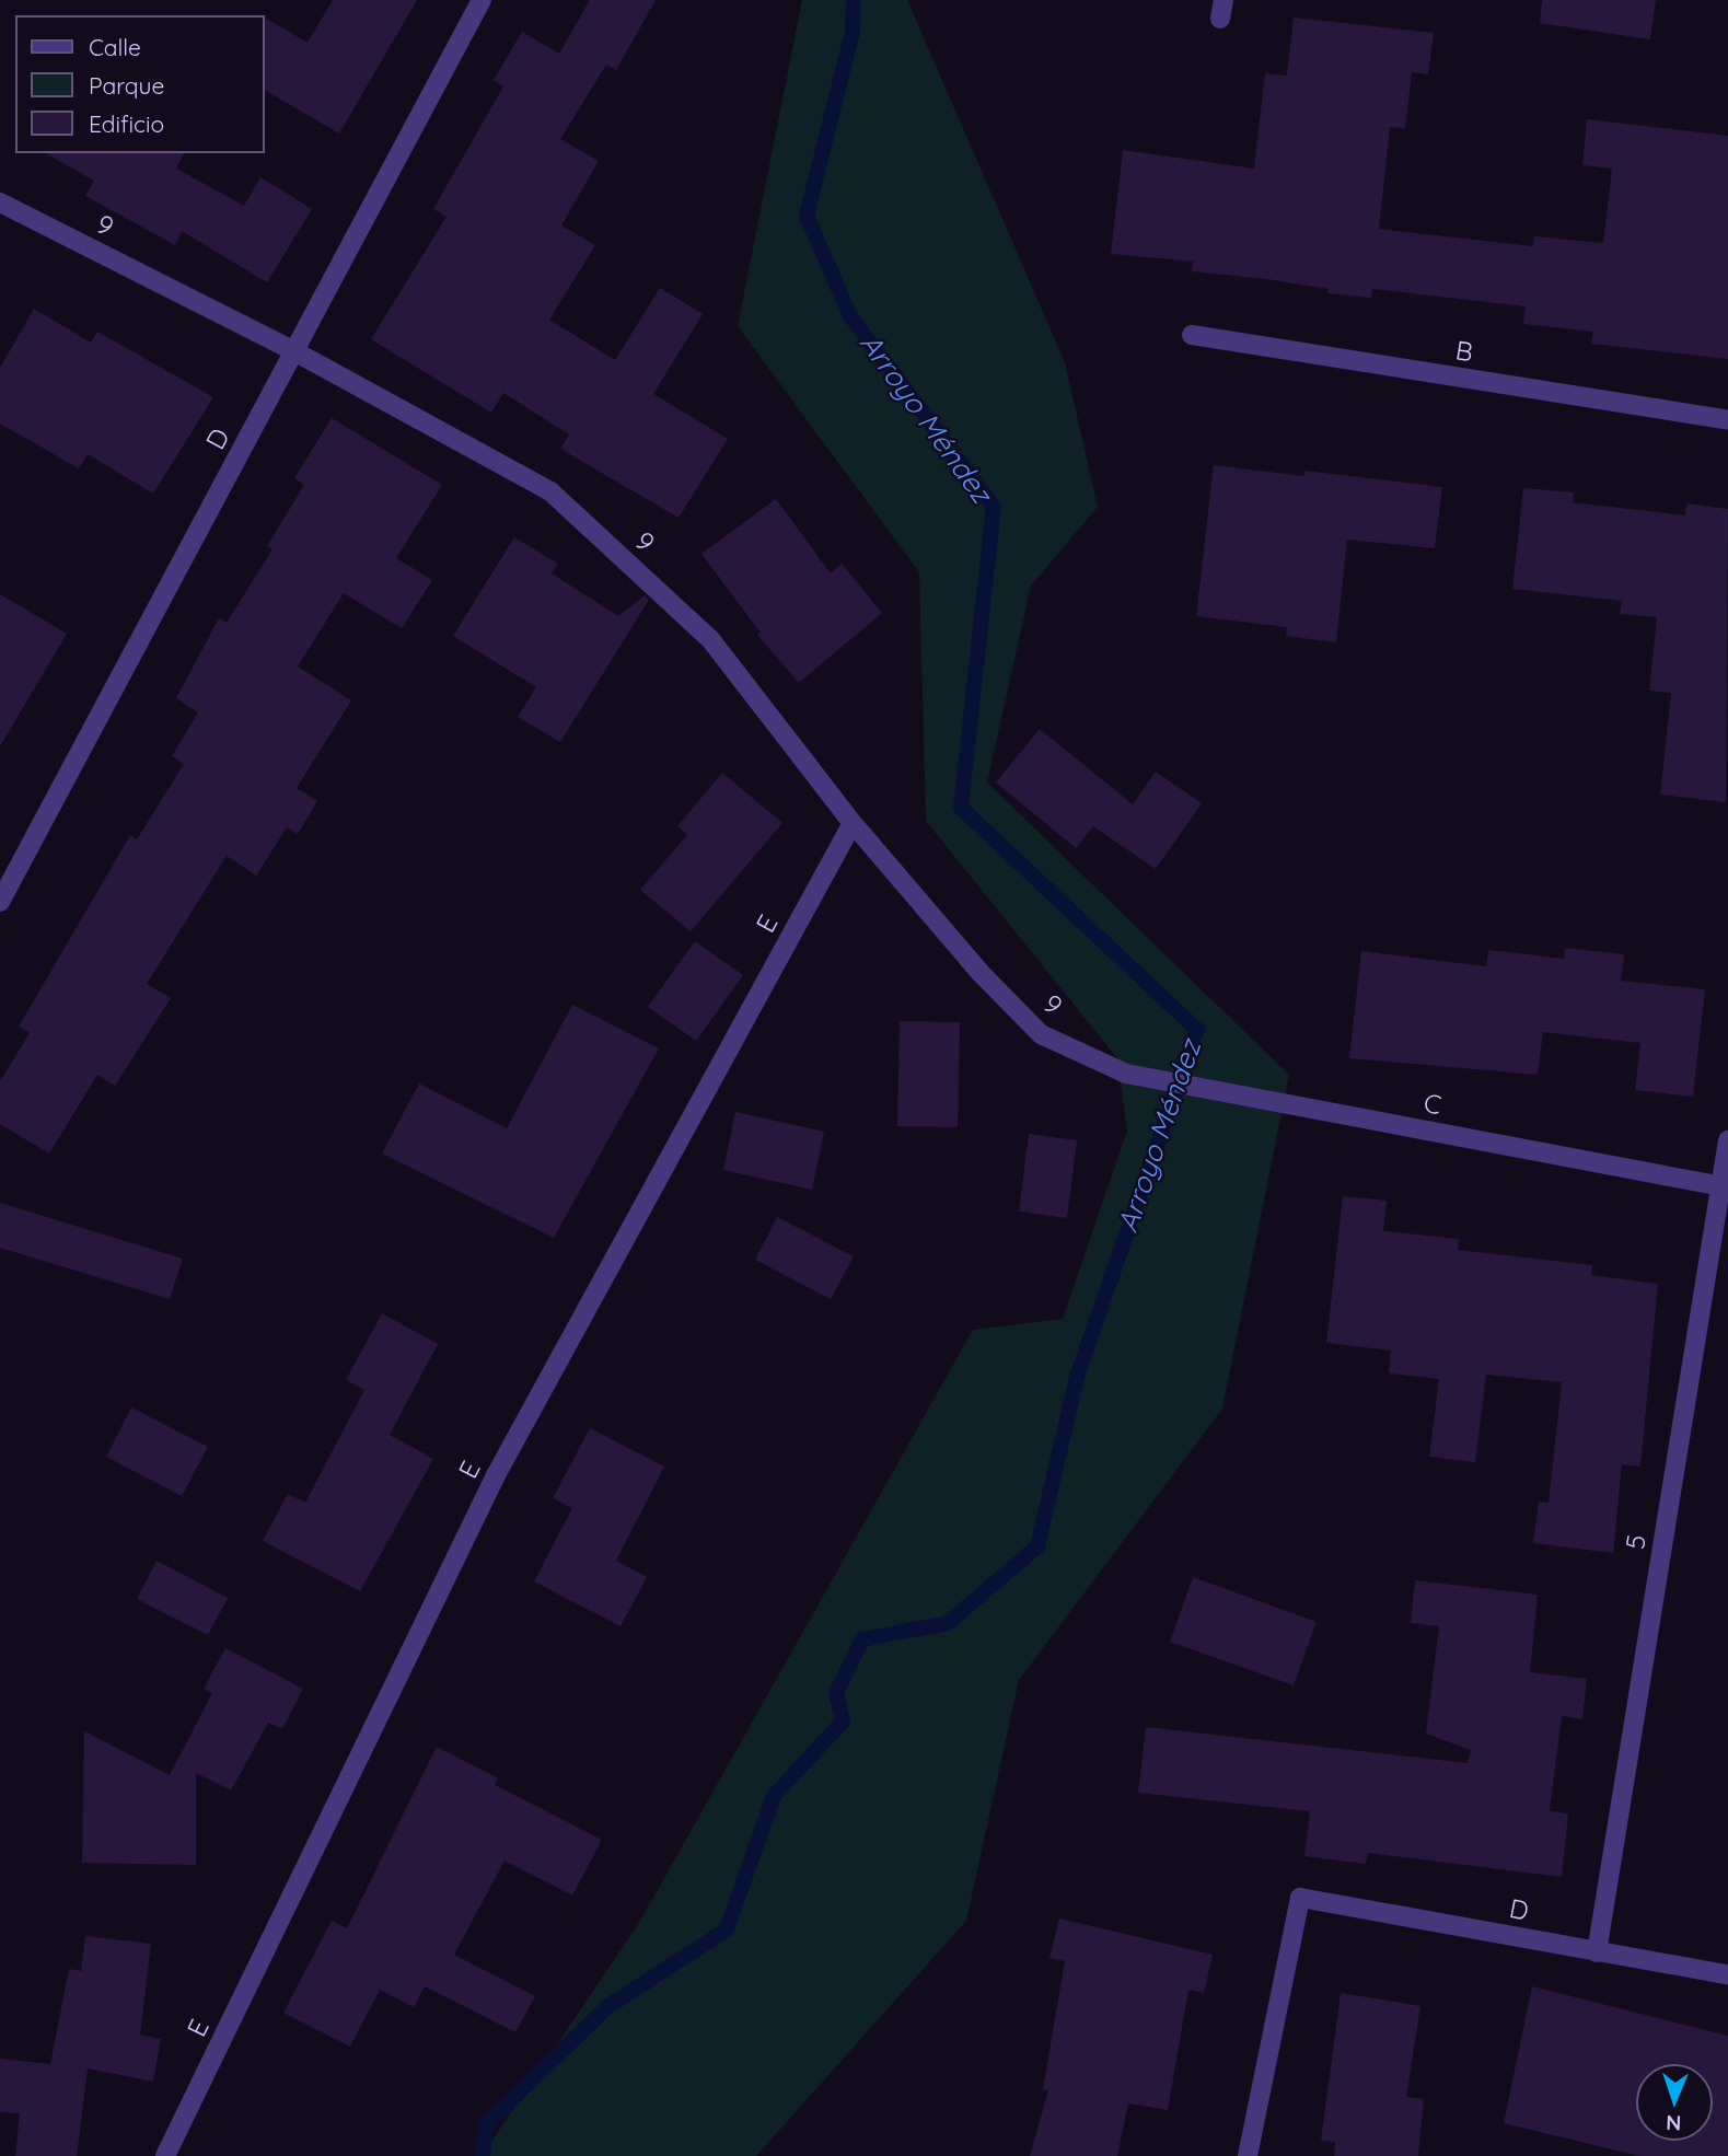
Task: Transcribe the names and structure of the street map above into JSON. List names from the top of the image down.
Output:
{
  "streets": {
    "street": [
      "9",
      "B",
      "D",
      "E",
      "C",
      "5"
    ]
  },
  "crossings": [
    ["9", "D"],
    ["9", "E"],
    ["9", "C"],
    ["D", "5"],
    ["C", "5"]
  ],
  "water": ["Arroyo Méndez"],
  "legend": ["Calle", "Parque", "Edificio"],
  "north": "bottom"
}
